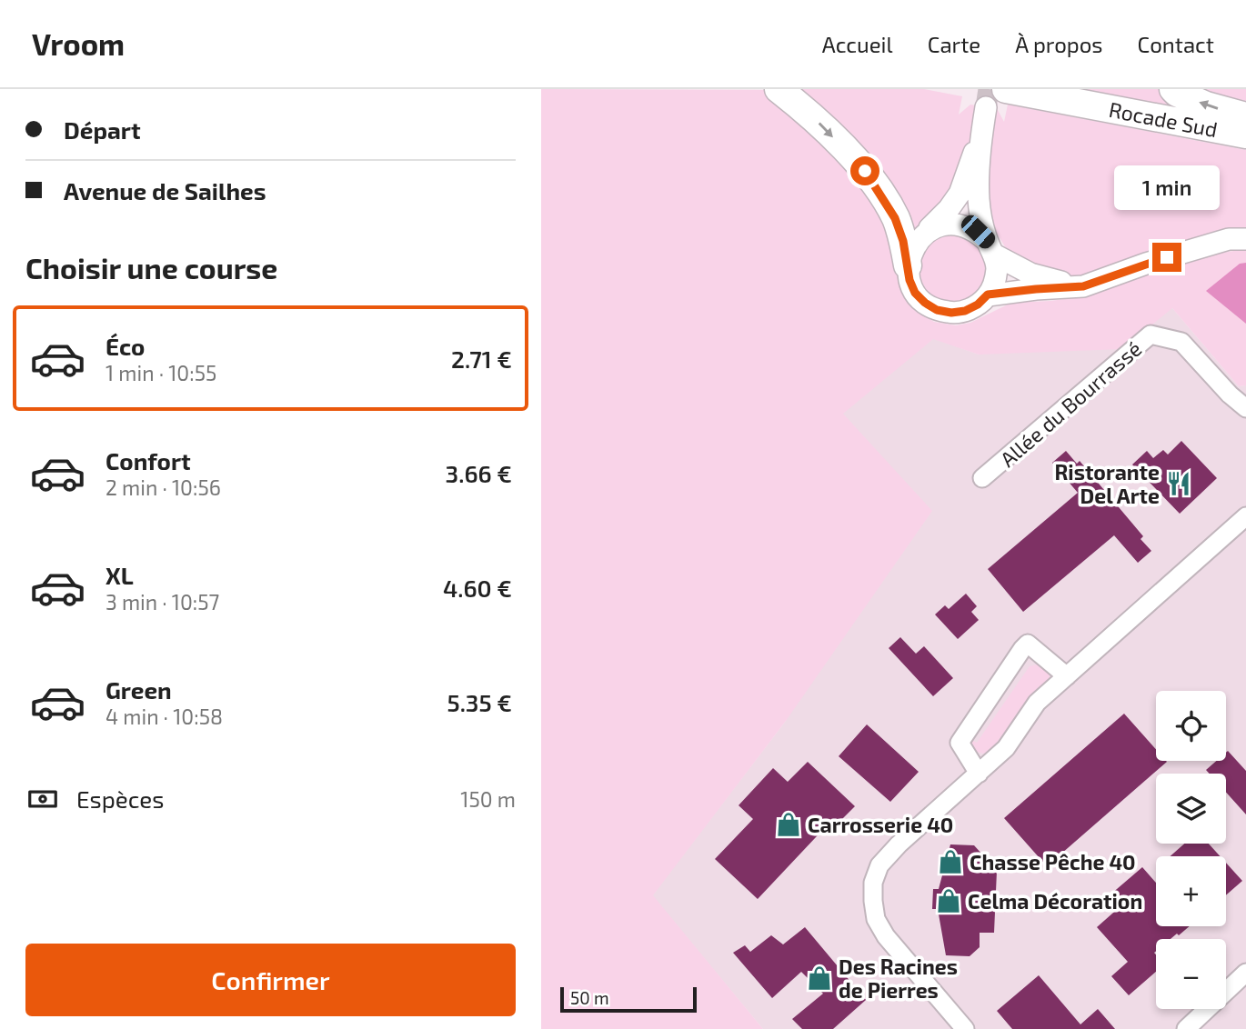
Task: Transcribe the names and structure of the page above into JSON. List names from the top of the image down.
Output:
{
  "streets": {
    "main road": ["Rocade Sud"],
    "street": ["Allée du Bourrassé"]
  },
  "places": {
    "restaurant": ["Ristorante Del Arte"],
    "shop": [
      "Carrosserie 40",
      "Chasse Pêche 40",
      "Celma Décoration",
      "Des Racines de Pierres"
    ]
  },
  "scale_bar": "50 m",
  "page": {
    "header": "Vroom",
    "nav": [
      "Accueil",
      "Carte",
      "À propos",
      "Contact"
    ],
    "banner": ["Départ", "Avenue de Sailhes"],
    "bubble": "1 min",
    "heading": "Choisir une course",
    "list": [
      {
        "name": "Éco",
        "note": "1 min · 10:55",
        "value": "2.71 €"
      },
      {
        "name": "Confort",
        "note": "2 min · 10:56",
        "value": "3.66 €"
      },
      {
        "name": "XL",
        "note": "3 min · 10:57",
        "value": "4.60 €"
      },
      {
        "name": "Green",
        "note": "4 min · 10:58",
        "value": "5.35 €"
      }
    ],
    "map_buttons": ["+", "−"],
    "pay": ["Espèces", "150 m"],
    "buttons": "Confirmer",
    "scale": "50 m"
  }
}
